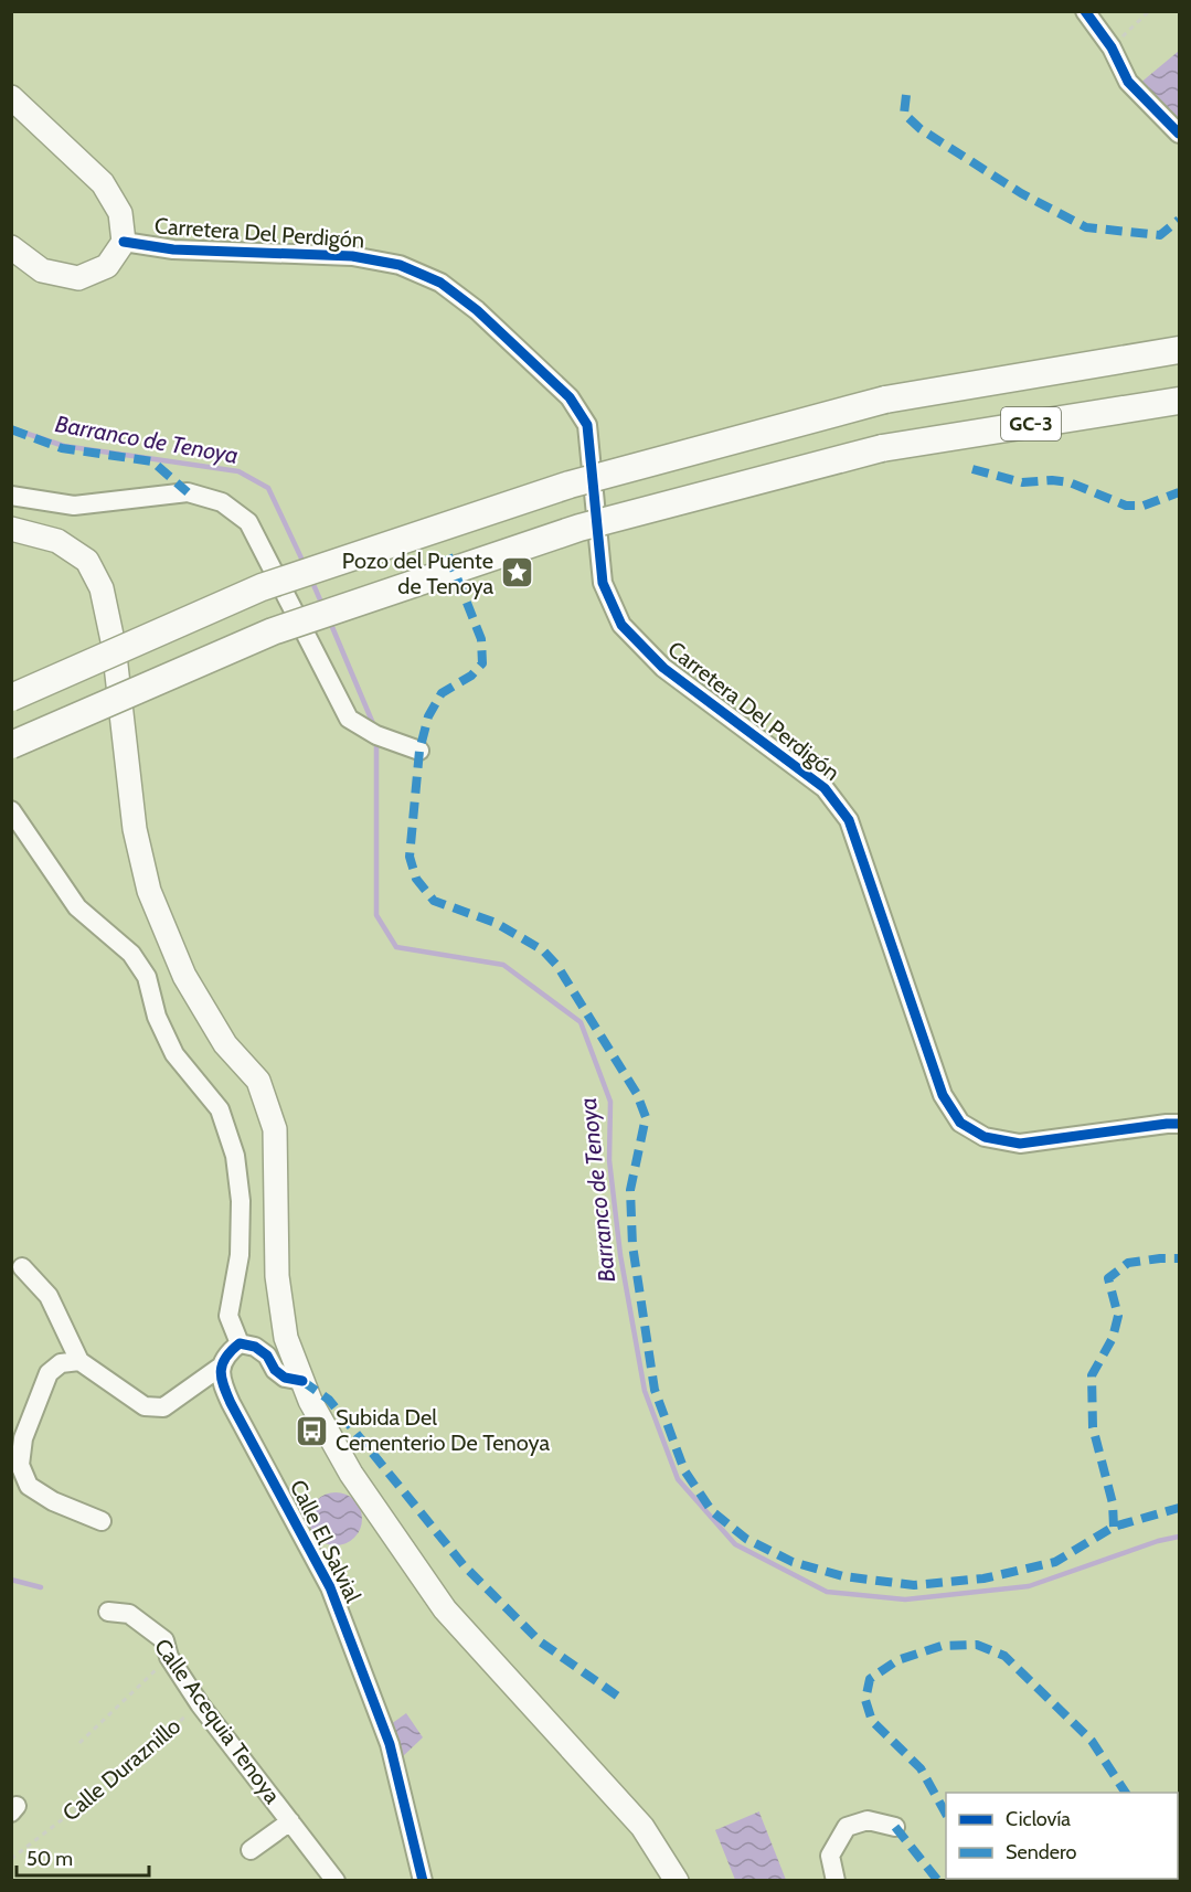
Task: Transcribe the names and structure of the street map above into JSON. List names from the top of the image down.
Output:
{
  "streets": {
    "highway": ["GC-3"],
    "street": ["Carretera Del Perdigón", "Calle El Salvial", "Calle Acequia Tenoya"],
    "path": ["Calle Duraznillo"]
  },
  "crossings": [
    ["Calle Acequia Tenoya", "Calle Duraznillo"]
  ],
  "water": ["Barranco de Tenoya"],
  "places": {
    "place": ["Pozo del Puente de Tenoya"],
    "bus stop": ["Subida Del Cementerio De Tenoya"]
  },
  "legend": ["Ciclovía", "Sendero"],
  "scale_bar": "50 m"
}
